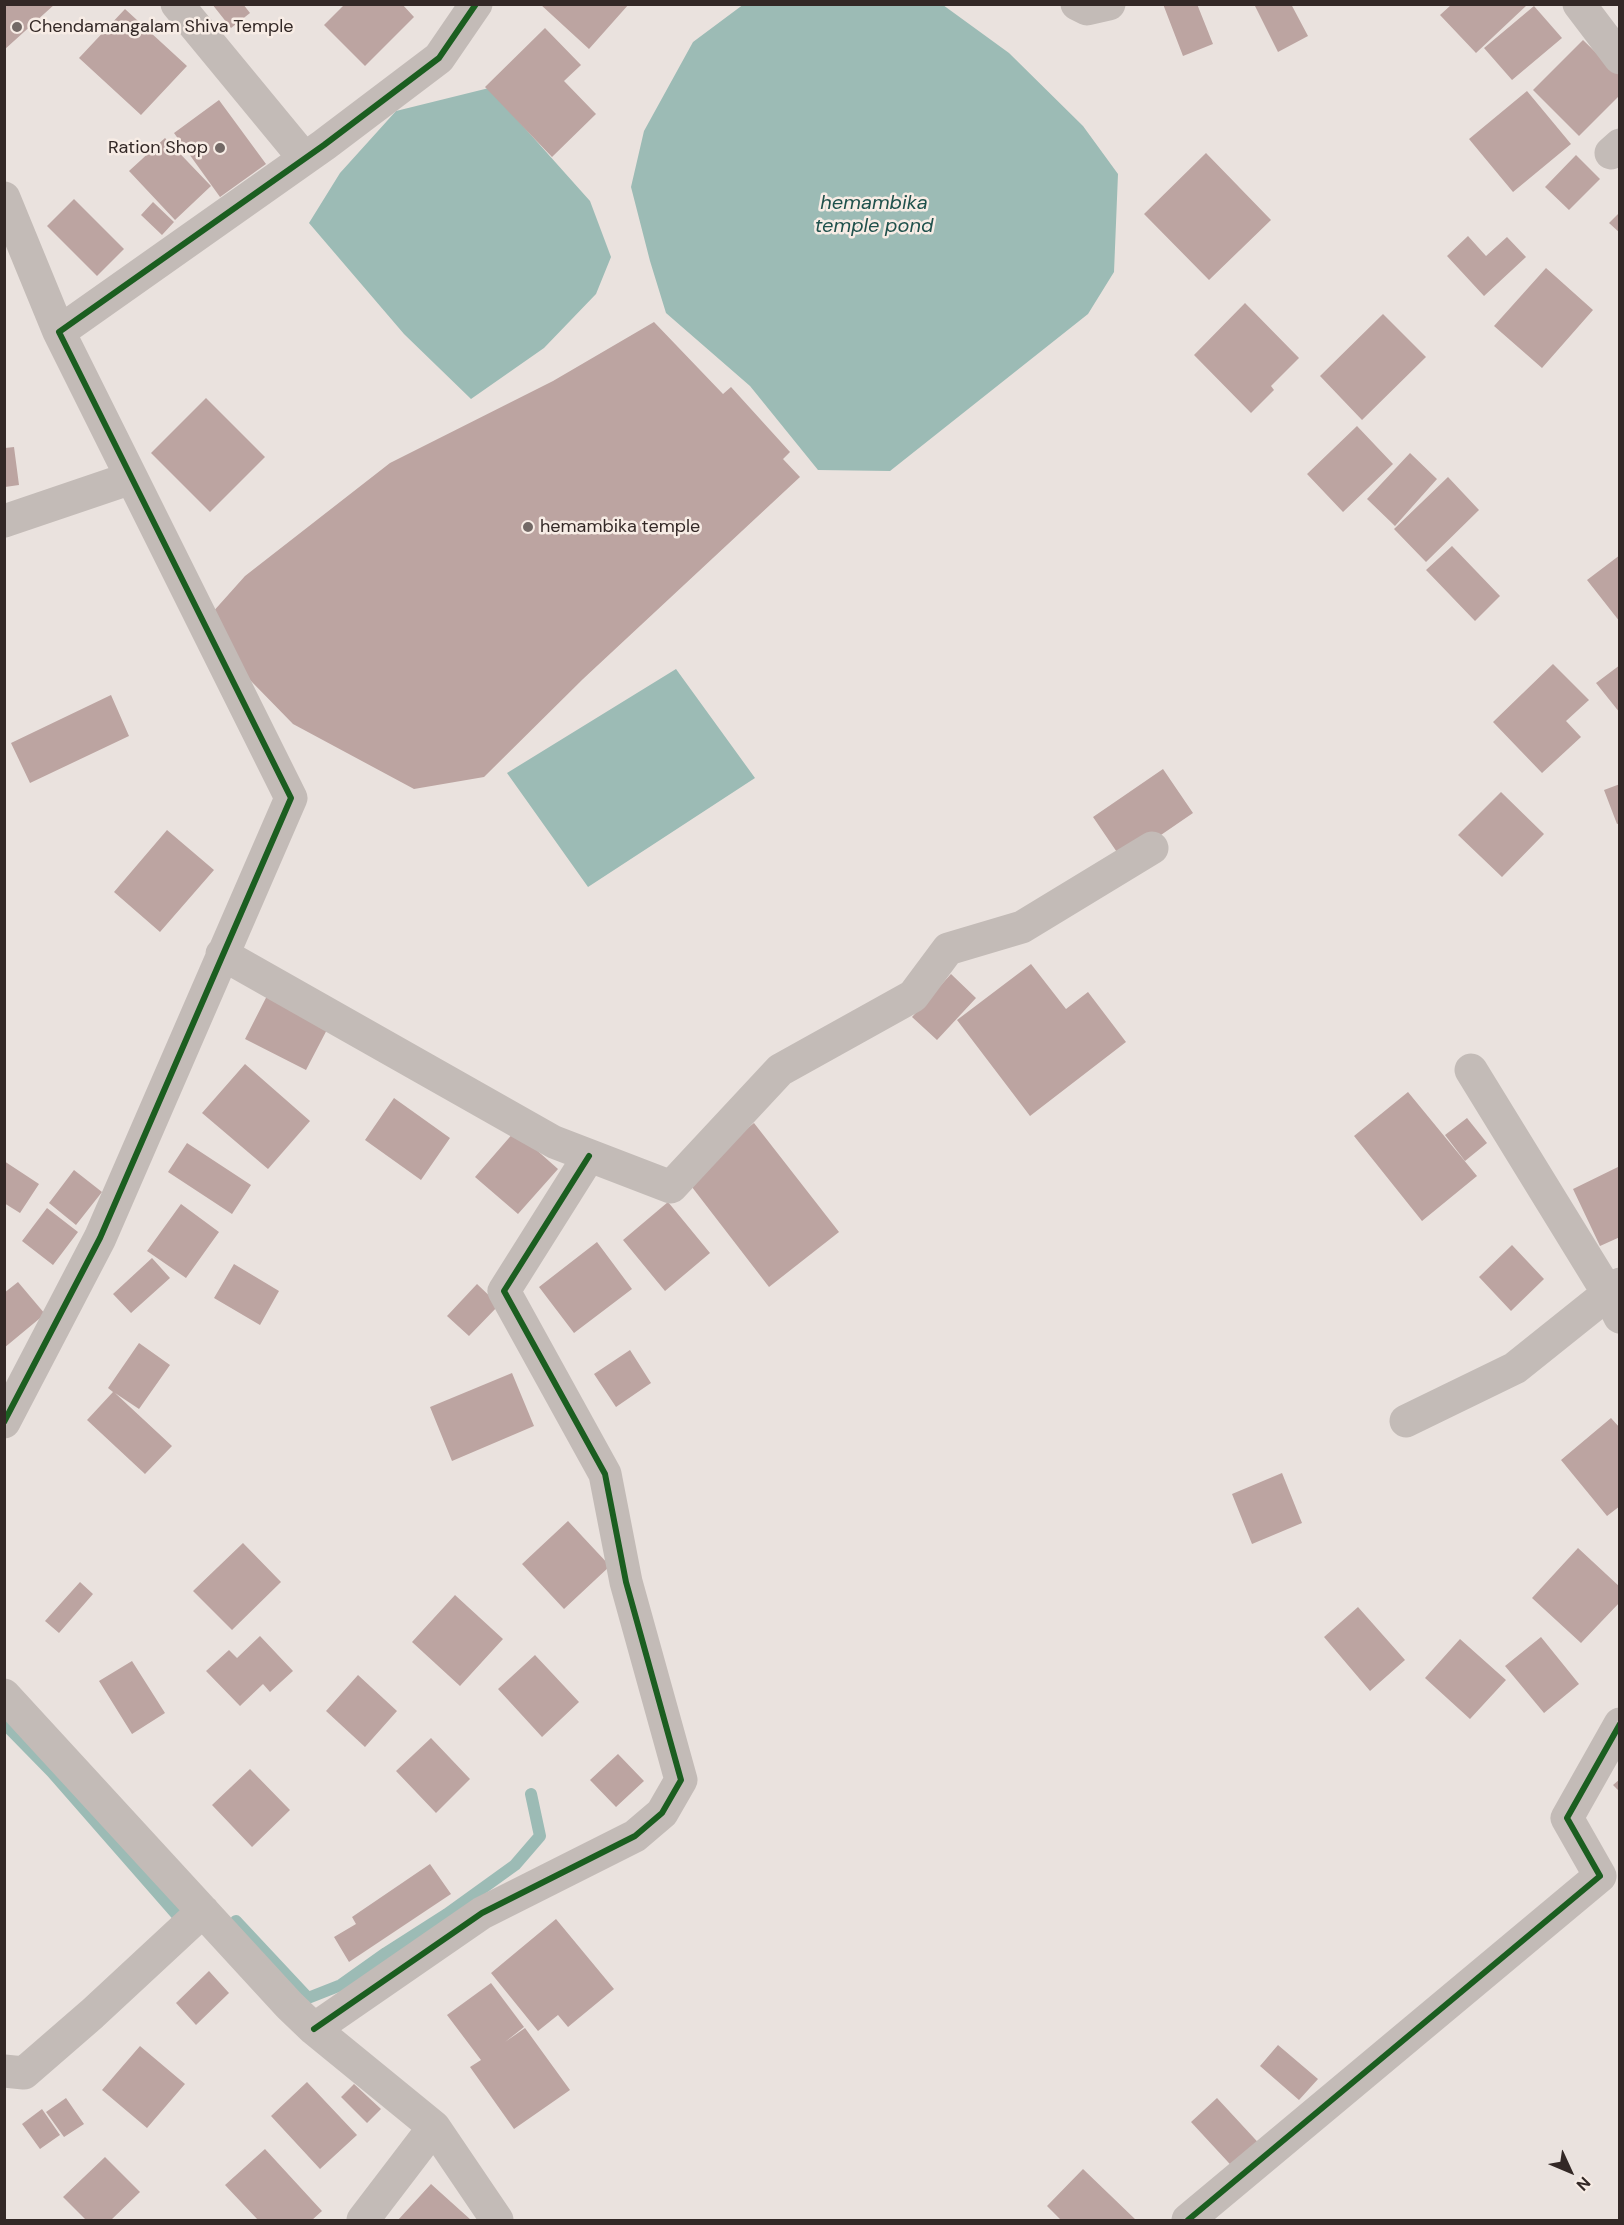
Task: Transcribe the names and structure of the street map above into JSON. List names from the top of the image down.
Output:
{
  "water": ["hemambika temple pond"],
  "places": ["Chendamangalam Shiva Temple", "Ration Shop", "hemambika temple"],
  "north": "bottom right"
}
